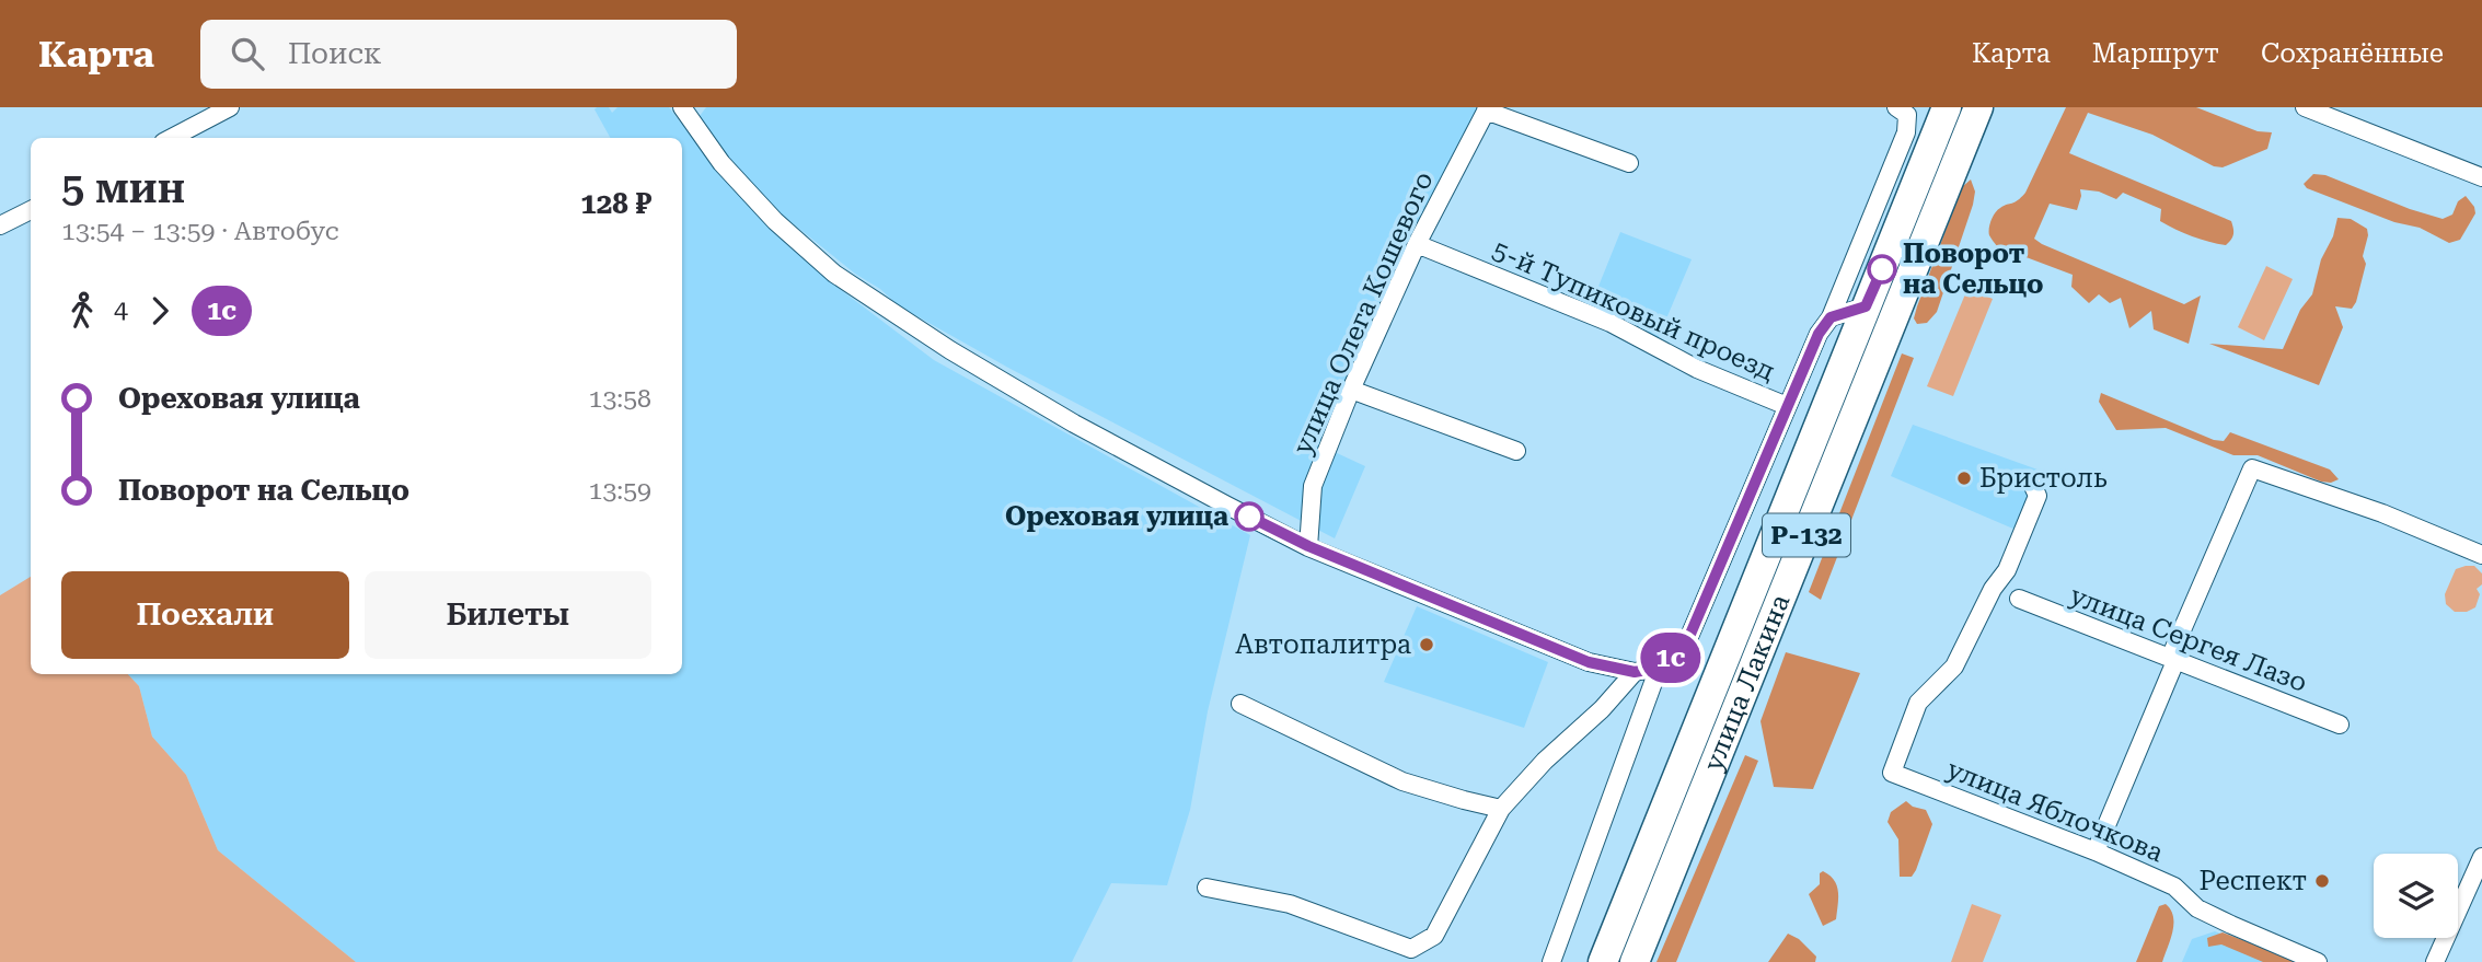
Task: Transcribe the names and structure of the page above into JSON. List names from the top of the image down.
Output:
{
  "streets": {
    "highway": ["Р-132", "улица Лакина"],
    "street": [
      "5-й Тупиковый проезд",
      "улица Олега Кошевого",
      "улица Сергея Лазо",
      "улица Яблочкова"
    ]
  },
  "crossings": [
    ["5-й Тупиковый проезд", "улица Олега Кошевого"]
  ],
  "places": [
    "Поворот на Сельцо",
    "Бристоль",
    "Ореховая улица",
    "Автопалитра",
    "Респект"
  ],
  "lines": ["bus line 1с"],
  "page": {
    "header": "Карта",
    "search": "Поиск",
    "nav": ["Карта", "Маршрут", "Сохранённые"],
    "on_map": "1с",
    "heading": ["5 мин", "13:54 – 13:59 · Автобус", "128 ₽"],
    "legs": ["4", "1с"],
    "list": [
      {
        "name": "Ореховая улица",
        "value": "13:58"
      },
      {
        "name": "Поворот на Сельцо",
        "value": "13:59"
      }
    ],
    "buttons": ["Поехали", "Билеты"]
  }
}
